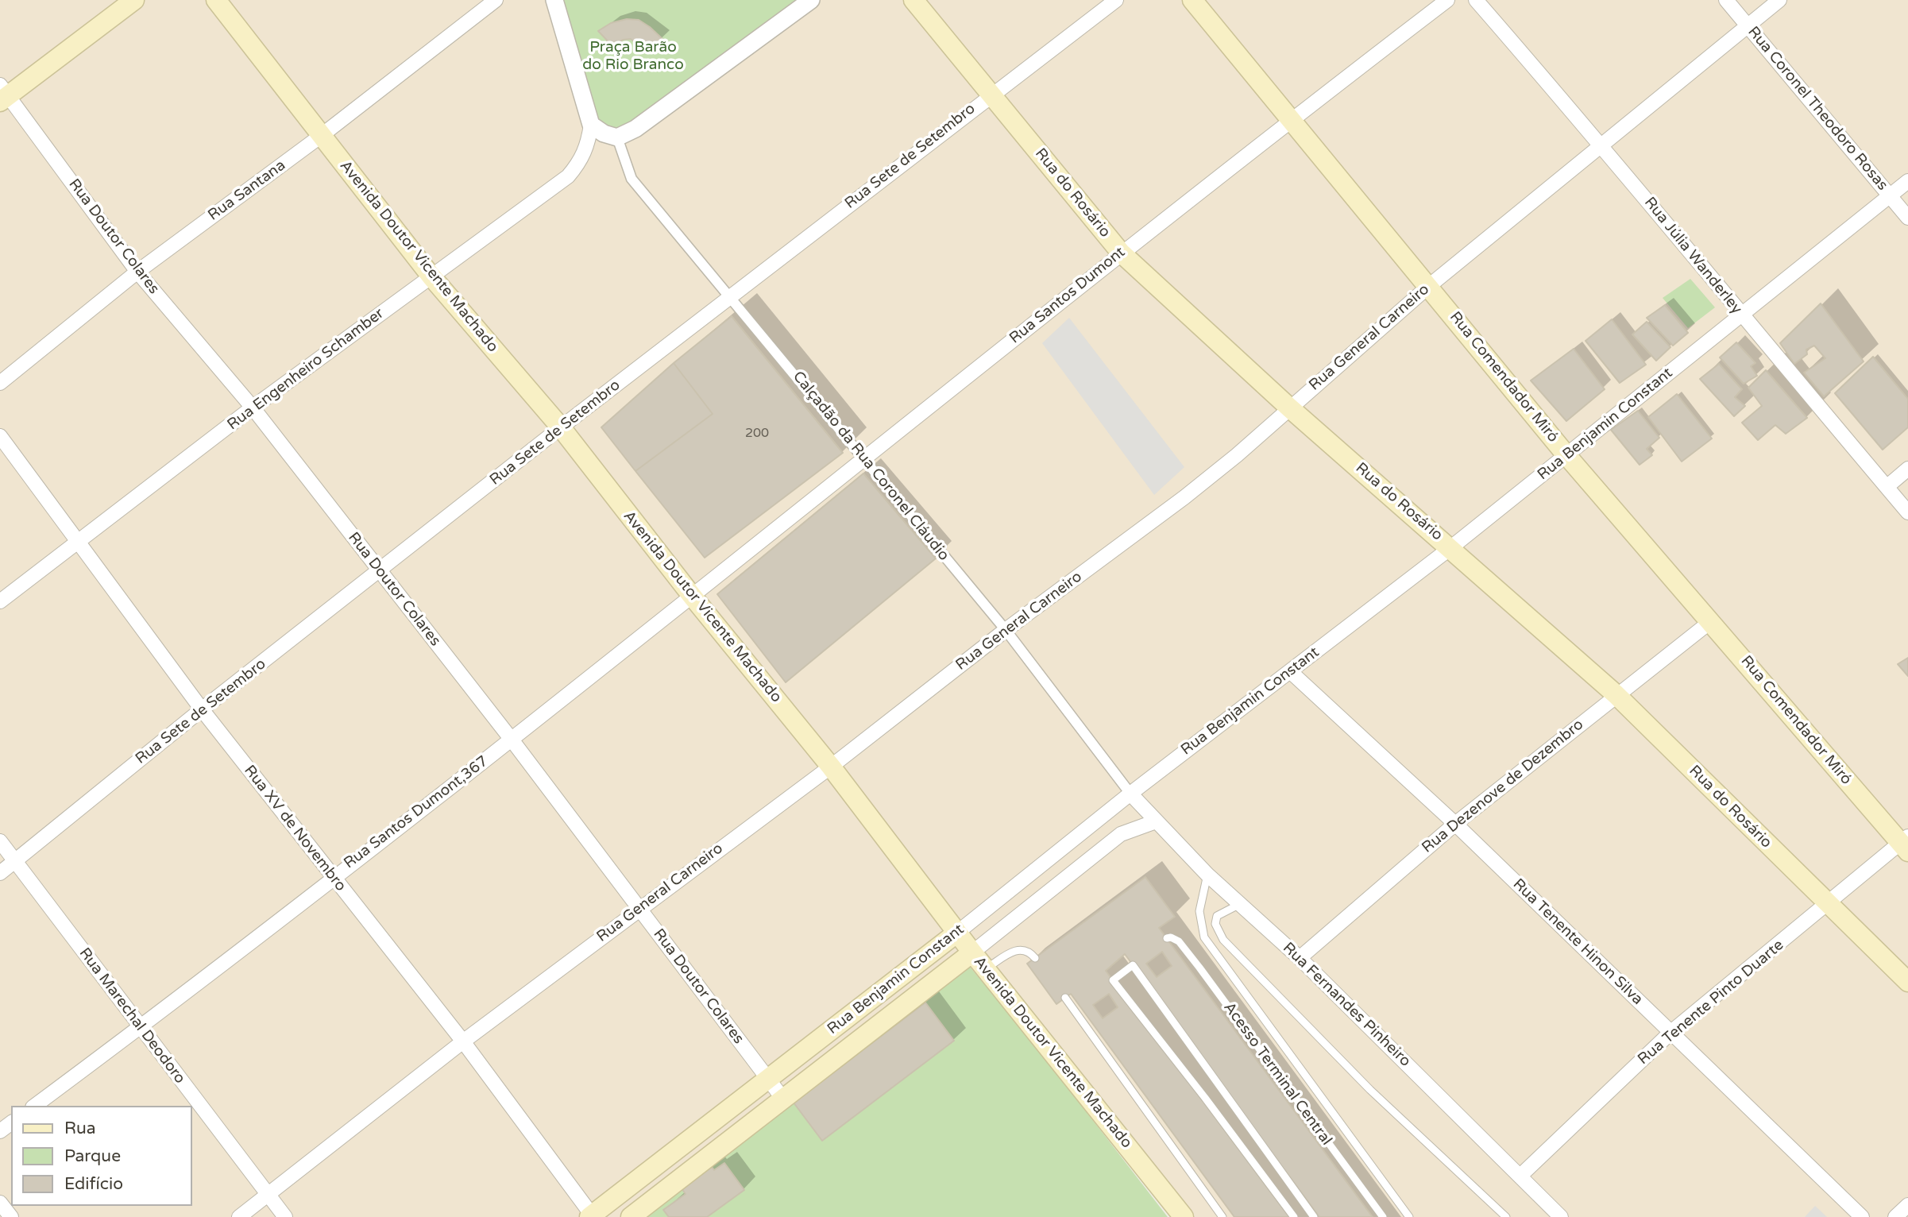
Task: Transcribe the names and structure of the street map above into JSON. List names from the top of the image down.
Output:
{
  "streets": {
    "main road": [
      "Rua do Rosário",
      "Avenida Doutor Vicente Machado",
      "Rua Comendador Miró",
      "Rua Benjamin Constant"
    ],
    "street": [
      "Rua Coronel Theodoro Rosas",
      "Rua Sete de Setembro",
      "Rua Santana",
      "Rua Doutor Colares",
      "Rua Júlia Wanderley",
      "Rua Santos Dumont",
      "Rua General Carneiro",
      "Rua Engenheiro Schamber",
      "Calçadão da Rua Coronel Cláudio",
      "Rua Dezenove de Dezembro",
      "Rua Santos Dumont,367",
      "Rua XV de Novembro",
      "Rua Tenente Hinon Silva",
      "Rua Tenente Pinto Duarte",
      "Rua Fernandes Pinheiro",
      "Rua Marechal Deodoro"
    ],
    "lane": ["Acesso Terminal Central"]
  },
  "crossings": [
    ["Rua Coronel Theodoro Rosas", "Rua General Carneiro"],
    ["Rua Coronel Theodoro Rosas", "Rua Benjamin Constant"],
    ["Rua Sete de Setembro", "Rua do Rosário"],
    ["Rua Sete de Setembro", "Rua Doutor Colares"],
    ["Rua Sete de Setembro", "Avenida Doutor Vicente Machado"],
    ["Rua Sete de Setembro", "Calçadão da Rua Coronel Cláudio"],
    ["Rua Sete de Setembro", "Rua XV de Novembro"],
    ["Rua Sete de Setembro", "Rua Marechal Deodoro"],
    ["Rua Santana", "Rua Doutor Colares"],
    ["Rua Santana", "Avenida Doutor Vicente Machado"],
    ["Rua do Rosário", "Rua Santos Dumont"],
    ["Rua do Rosário", "Rua General Carneiro"],
    ["Rua do Rosário", "Rua Benjamin Constant"],
    ["Rua do Rosário", "Rua Dezenove de Dezembro"],
    ["Rua do Rosário", "Rua Tenente Pinto Duarte"],
    ["Rua Doutor Colares", "Rua General Carneiro"],
    ["Rua Doutor Colares", "Rua Engenheiro Schamber"],
    ["Rua Doutor Colares", "Rua Benjamin Constant"],
    ["Rua Doutor Colares", "Rua Santos Dumont,367"],
    ["Rua Júlia Wanderley", "Rua General Carneiro"],
    ["Rua Júlia Wanderley", "Rua Benjamin Constant"],
    ["Avenida Doutor Vicente Machado", "Rua Santos Dumont"],
    ["Avenida Doutor Vicente Machado", "Rua General Carneiro"],
    ["Avenida Doutor Vicente Machado", "Rua Engenheiro Schamber"],
    ["Avenida Doutor Vicente Machado", "Rua Benjamin Constant"],
    ["Avenida Doutor Vicente Machado", "Rua Santos Dumont,367"],
    ["Rua Santos Dumont", "Rua Comendador Miró"],
    ["Rua Santos Dumont", "Calçadão da Rua Coronel Cláudio"],
    ["Rua Santos Dumont", "Rua Santos Dumont,367"],
    ["Rua General Carneiro", "Rua Comendador Miró"],
    ["Rua General Carneiro", "Calçadão da Rua Coronel Cláudio"],
    ["Rua General Carneiro", "Rua XV de Novembro"],
    ["Rua General Carneiro", "Rua Marechal Deodoro"],
    ["Rua Engenheiro Schamber", "Rua XV de Novembro"],
    ["Rua Comendador Miró", "Rua Benjamin Constant"],
    ["Rua Comendador Miró", "Rua Dezenove de Dezembro"],
    ["Rua Comendador Miró", "Rua Tenente Pinto Duarte"],
    ["Rua Benjamin Constant", "Calçadão da Rua Coronel Cláudio"],
    ["Rua Benjamin Constant", "Rua XV de Novembro"],
    ["Rua Benjamin Constant", "Rua Tenente Hinon Silva"],
    ["Rua Benjamin Constant", "Rua Fernandes Pinheiro"],
    ["Calçadão da Rua Coronel Cláudio", "Rua Fernandes Pinheiro"],
    ["Rua Dezenove de Dezembro", "Rua Tenente Hinon Silva"],
    ["Rua Dezenove de Dezembro", "Rua Fernandes Pinheiro"],
    ["Rua Santos Dumont,367", "Rua XV de Novembro"],
    ["Rua Santos Dumont,367", "Rua Marechal Deodoro"],
    ["Rua Tenente Hinon Silva", "Rua Tenente Pinto Duarte"],
    ["Rua Tenente Pinto Duarte", "Rua Fernandes Pinheiro"]
  ],
  "parks": ["Praça Barão do Rio Branco"],
  "house_numbers": ["200"],
  "legend": ["Rua", "Parque", "Edifício"]
}
